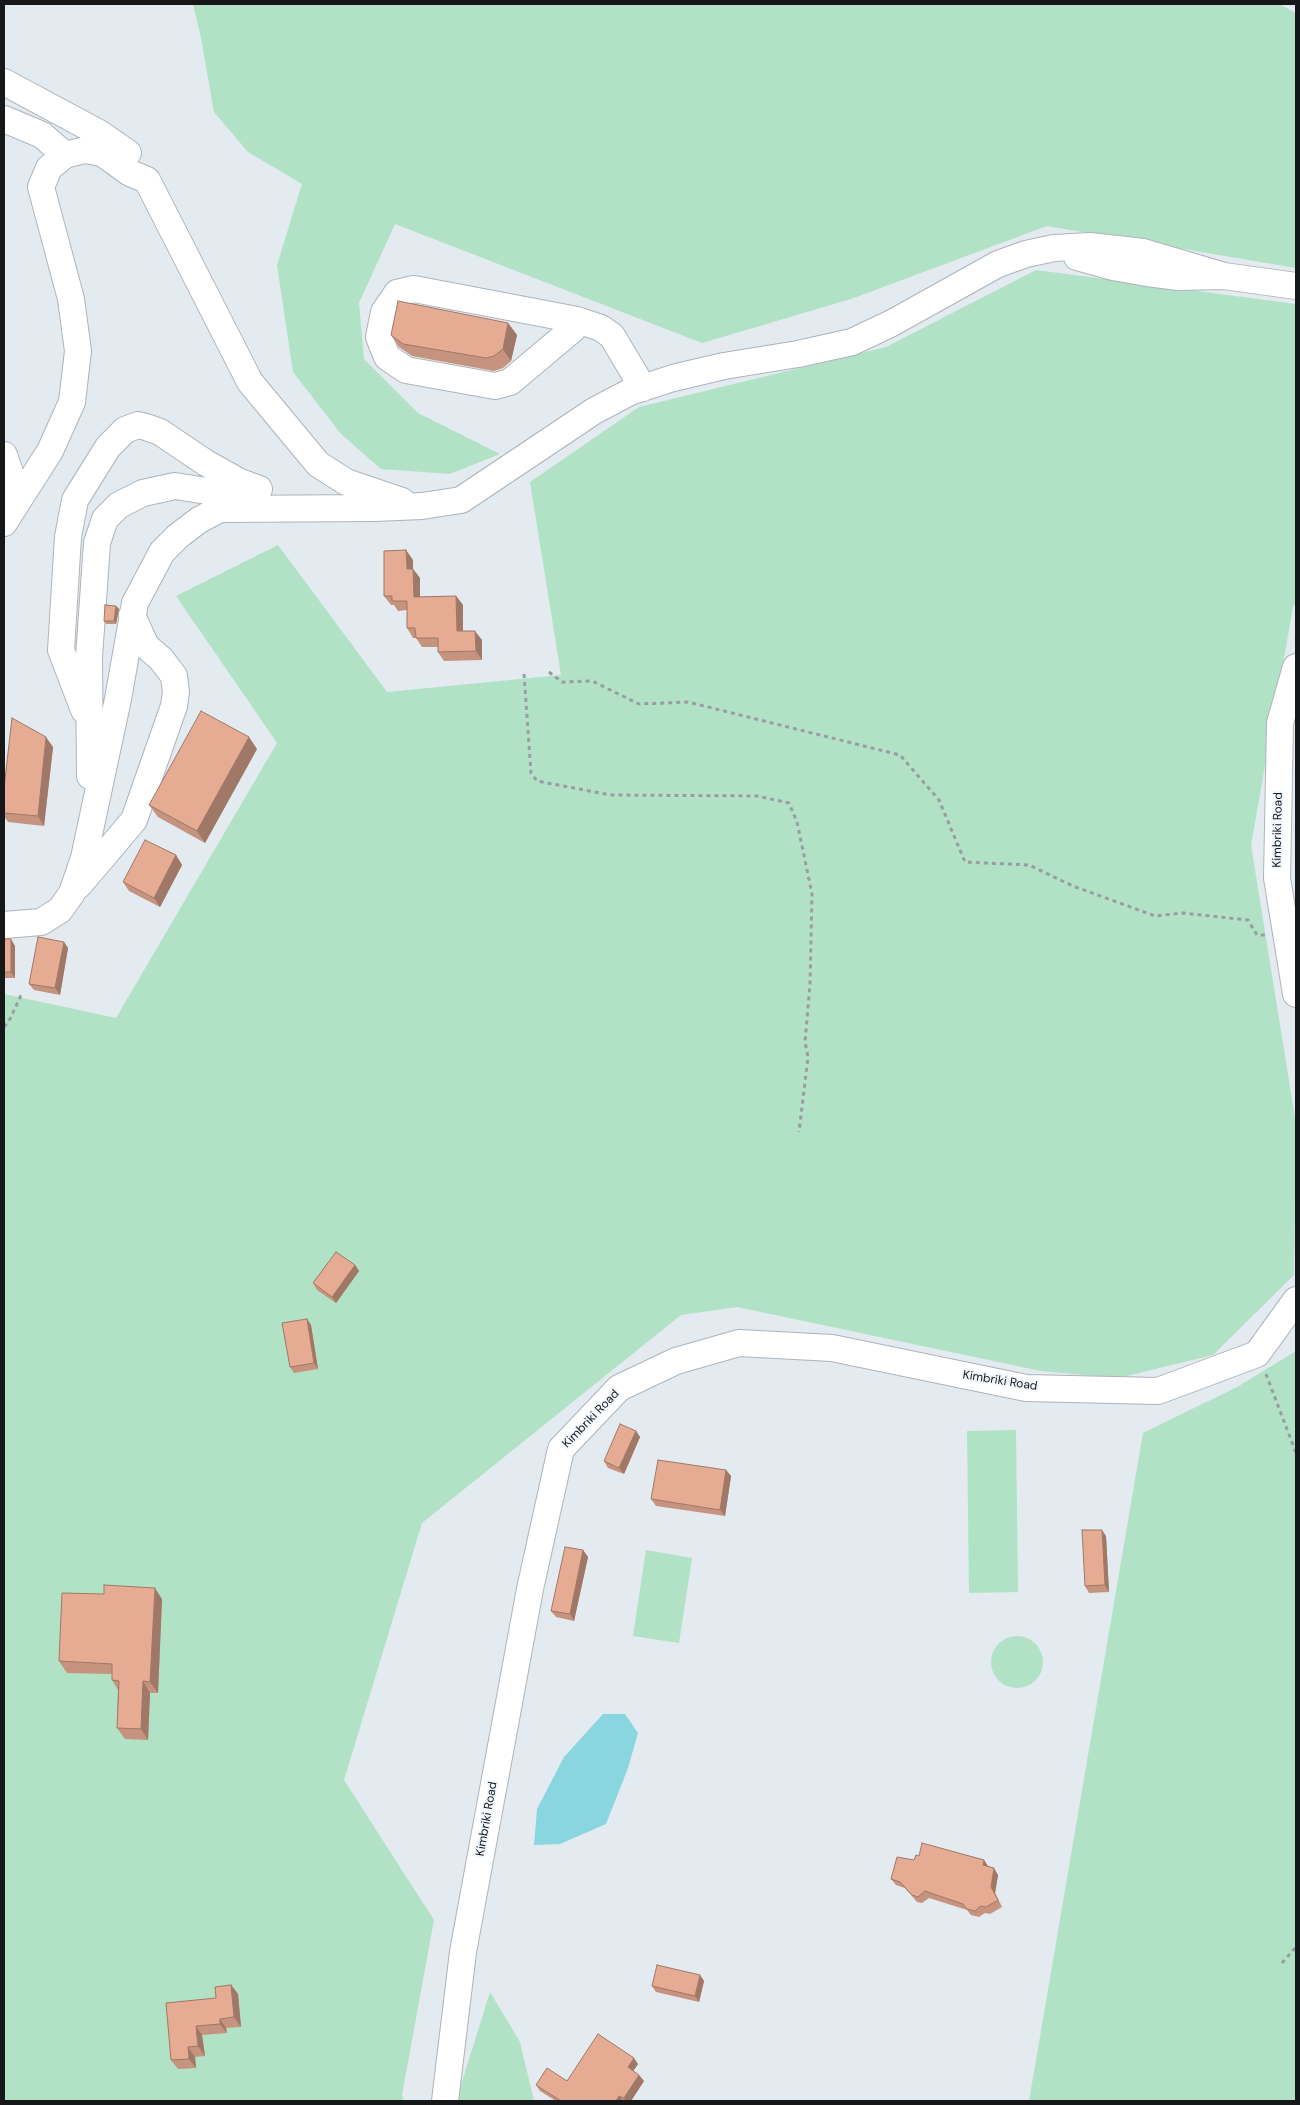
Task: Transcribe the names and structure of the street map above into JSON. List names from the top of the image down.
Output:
{
  "streets": {
    "street": ["Kimbriki Road"]
  }
}
